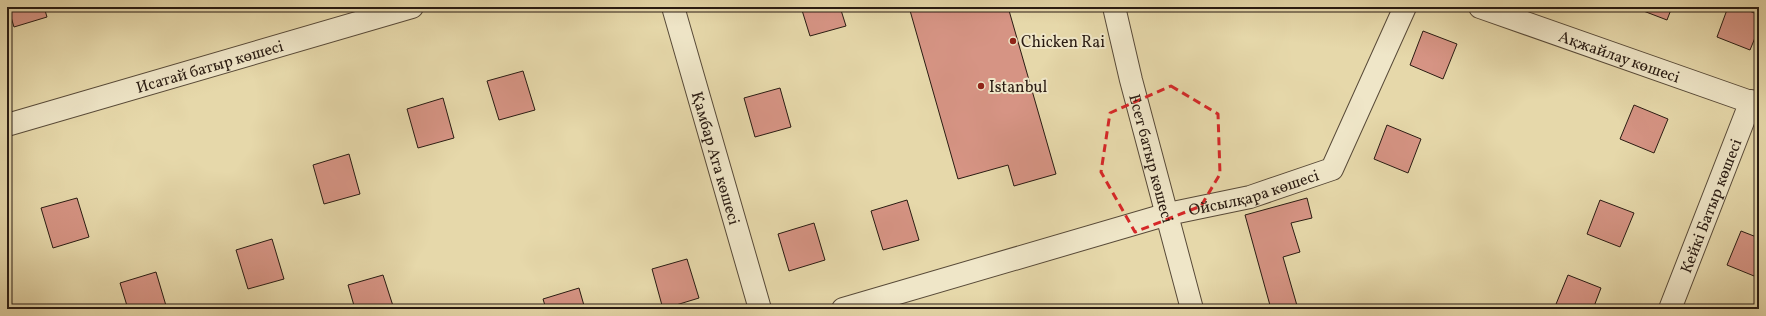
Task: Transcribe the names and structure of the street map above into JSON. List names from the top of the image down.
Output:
{
  "streets": {
    "street": [
      "Ақжайлау көшесі",
      "Исатай батыр көшесі",
      "Қамбар Ата көшесі",
      "Есет батыр көшесі",
      "Ойсылқара көшесі",
      "Кейкі Батыр көшесі"
    ]
  },
  "crossings": [
    ["Ақжайлау көшесі", "Кейкі Батыр көшесі"],
    ["Есет батыр көшесі", "Ойсылқара көшесі"]
  ],
  "places": ["Chicken Rai", "Istanbul"]
}
